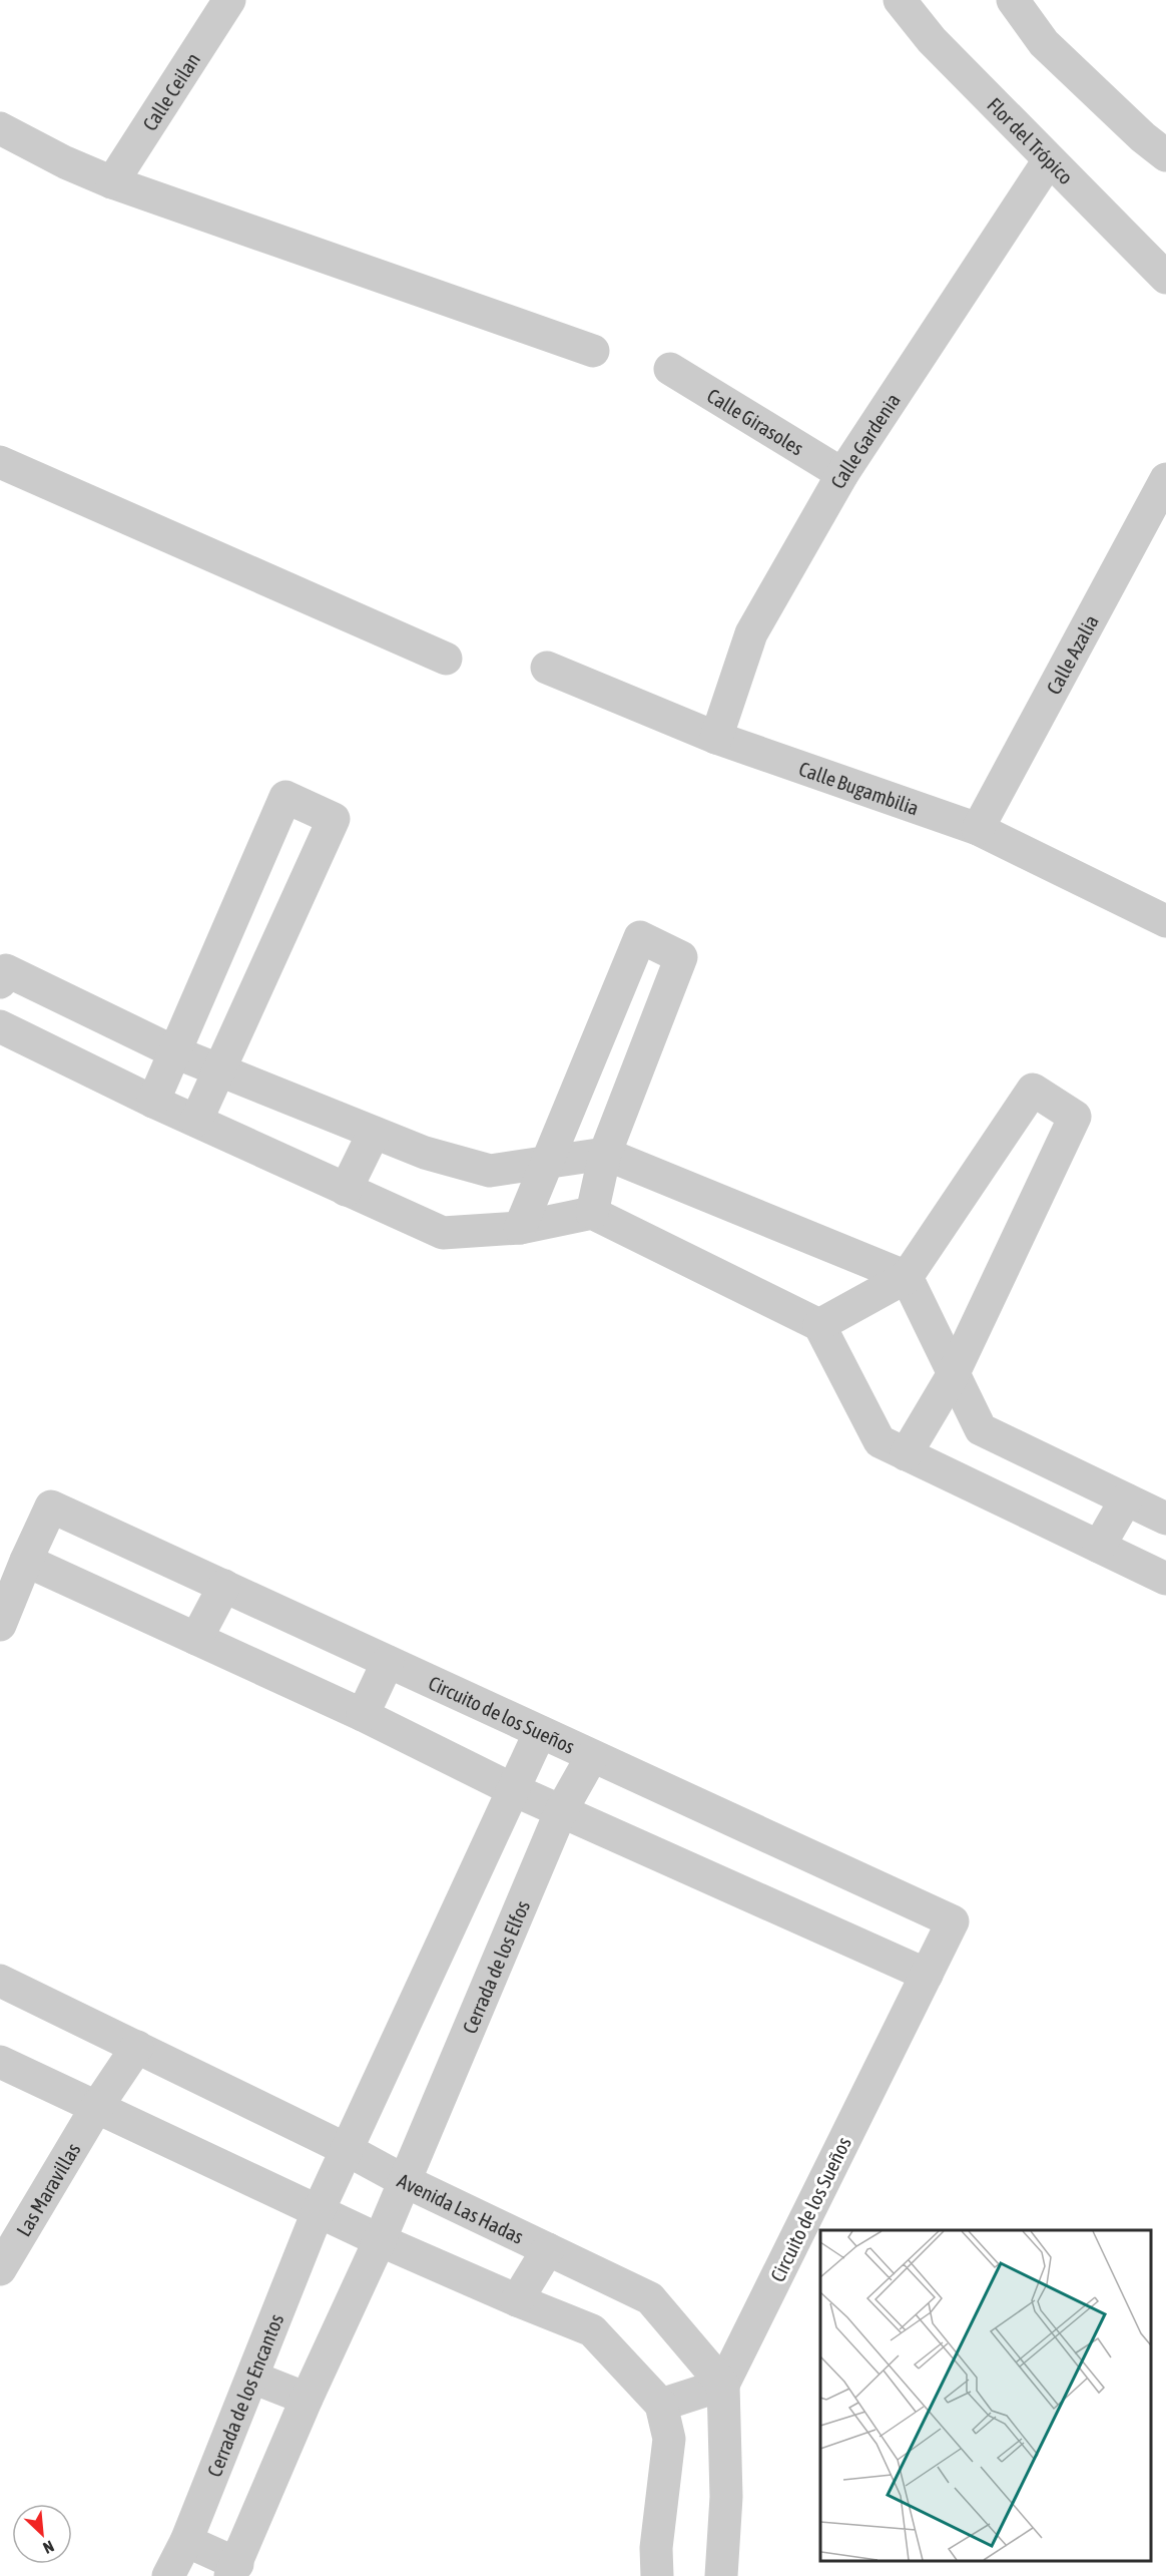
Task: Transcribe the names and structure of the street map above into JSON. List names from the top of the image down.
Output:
{
  "streets": {
    "street": [
      "Calle Ceilan",
      "Flor del Trópico",
      "Calle Girasoles",
      "Calle Gardenia",
      "Calle Azalia",
      "Calle Bugambilia",
      "Circuito de los Sueños",
      "Cerrada de los Elfos",
      "Las Maravillas",
      "Avenida Las Hadas",
      "Cerrada de los Encantos"
    ]
  },
  "crossings": [
    ["Flor del Trópico", "Calle Gardenia"],
    ["Calle Girasoles", "Calle Gardenia"],
    ["Calle Gardenia", "Calle Bugambilia"],
    ["Calle Azalia", "Calle Bugambilia"],
    ["Circuito de los Sueños", "Cerrada de los Elfos"],
    ["Circuito de los Sueños", "Avenida Las Hadas"],
    ["Cerrada de los Elfos", "Avenida Las Hadas"],
    ["Las Maravillas", "Avenida Las Hadas"],
    ["Avenida Las Hadas", "Cerrada de los Encantos"]
  ],
  "north": "bottom right"
}
